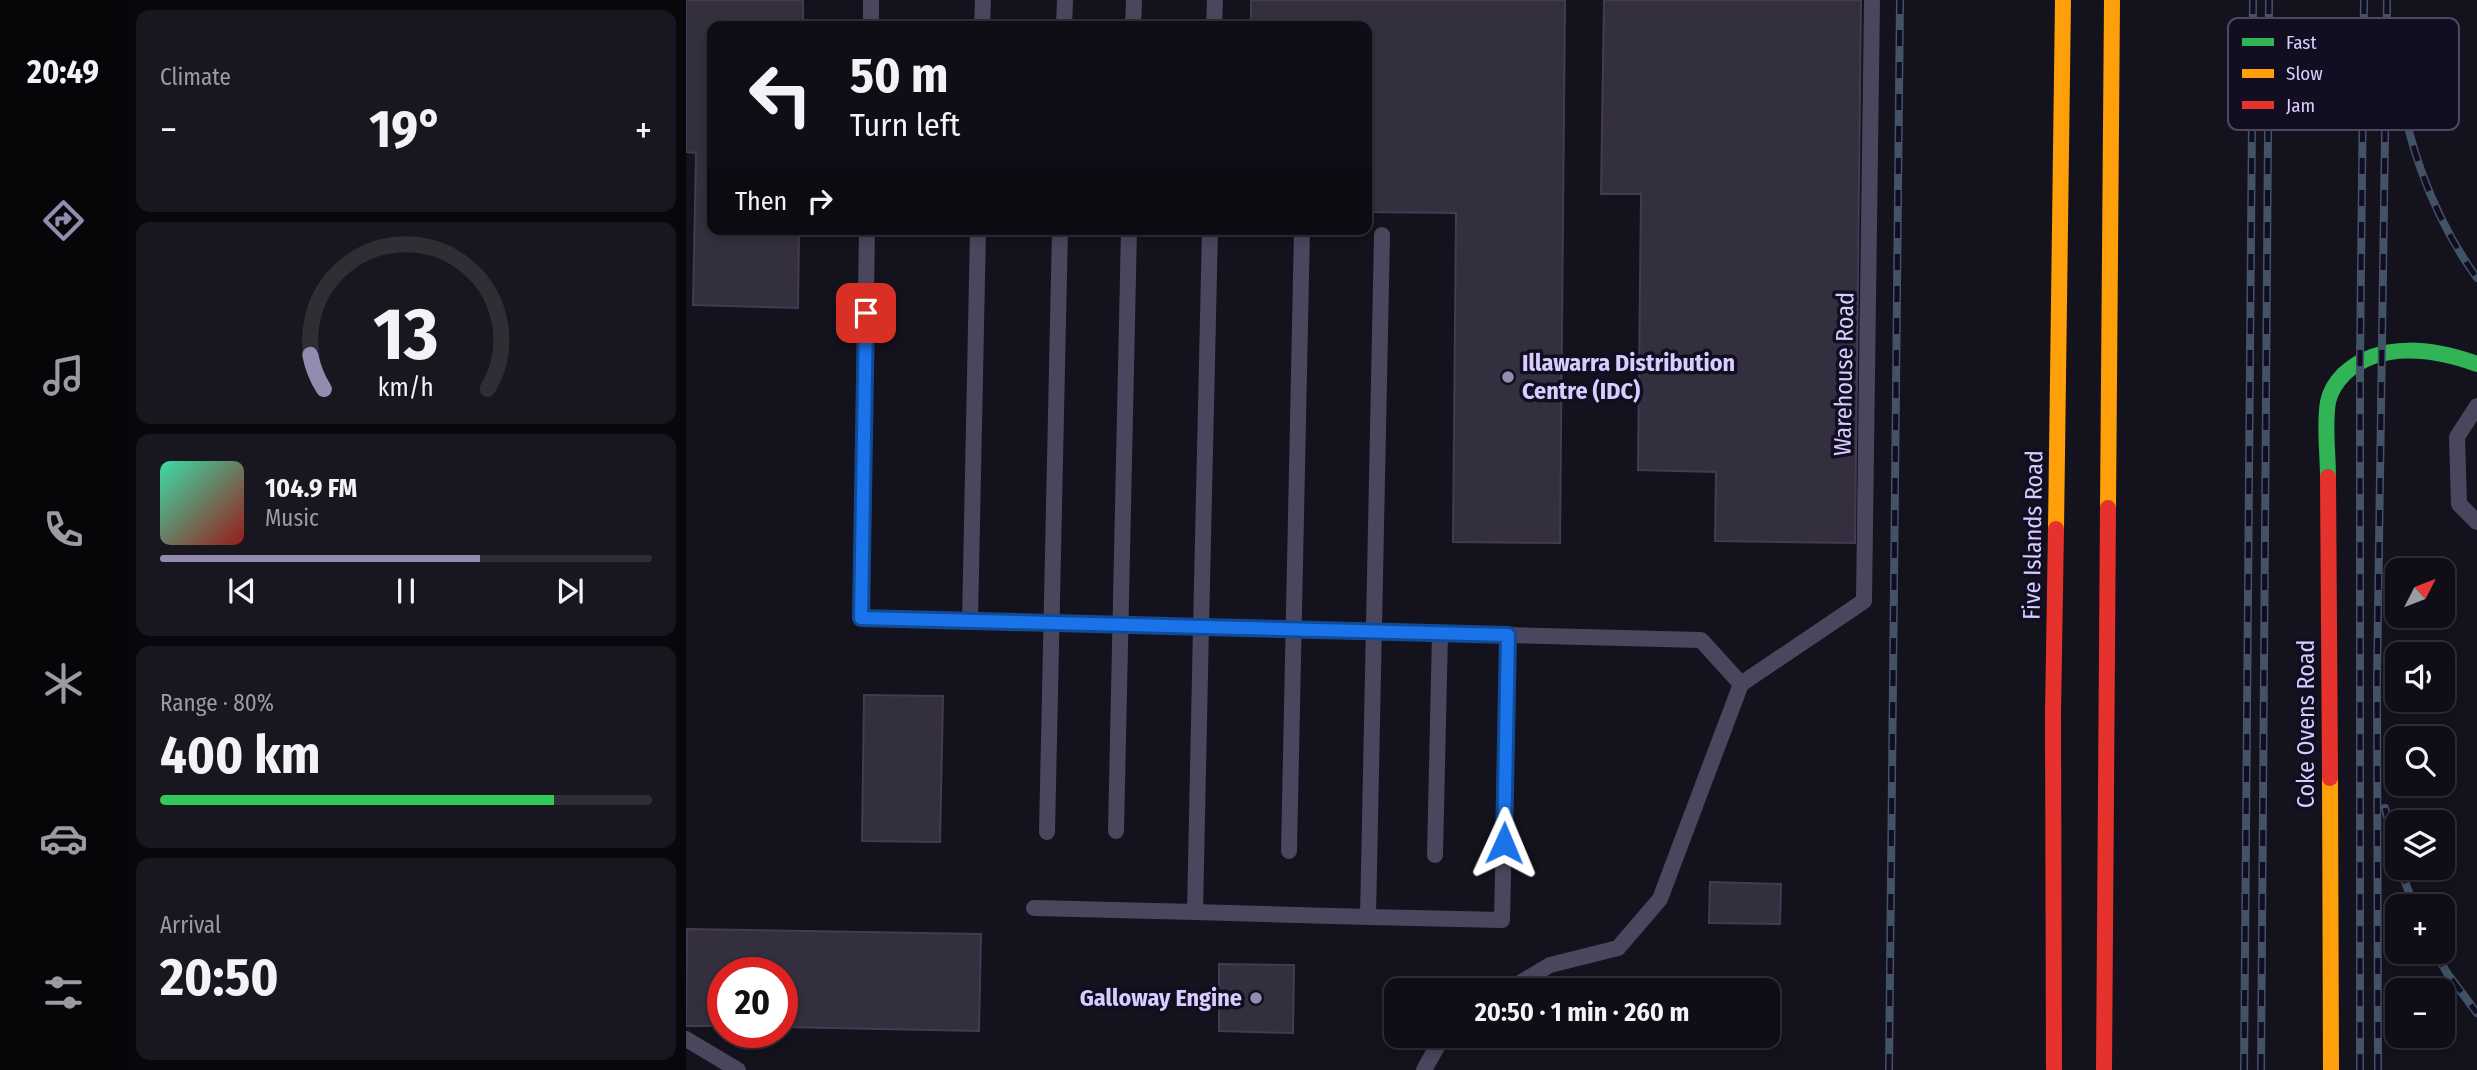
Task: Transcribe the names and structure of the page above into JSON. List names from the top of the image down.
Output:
{
  "streets": {
    "main road": ["Five Islands Road", "Coke Ovens Road"],
    "lane": ["Warehouse Road"]
  },
  "places": ["Illawarra Distribution Centre (IDC)", "Galloway Engine"],
  "legend": ["Fast", "Slow", "Jam"],
  "north": "top right",
  "page": {
    "tabs": "20:49",
    "tile": [
      "Climate",
      ["Range · 80%", "400 km"],
      ["Arrival", "20:50"]
    ],
    "turn": ["50 m", "Turn left"],
    "heat": ["−", "19°", "+"],
    "then": "Then",
    "song": ["104.9 FM", "Music"],
    "map_buttons": ["+", "−"],
    "limit": "20",
    "trip": "20:50 · 1 min · 260 m",
    "gauge": ["13", "km/h"]
  }
}
